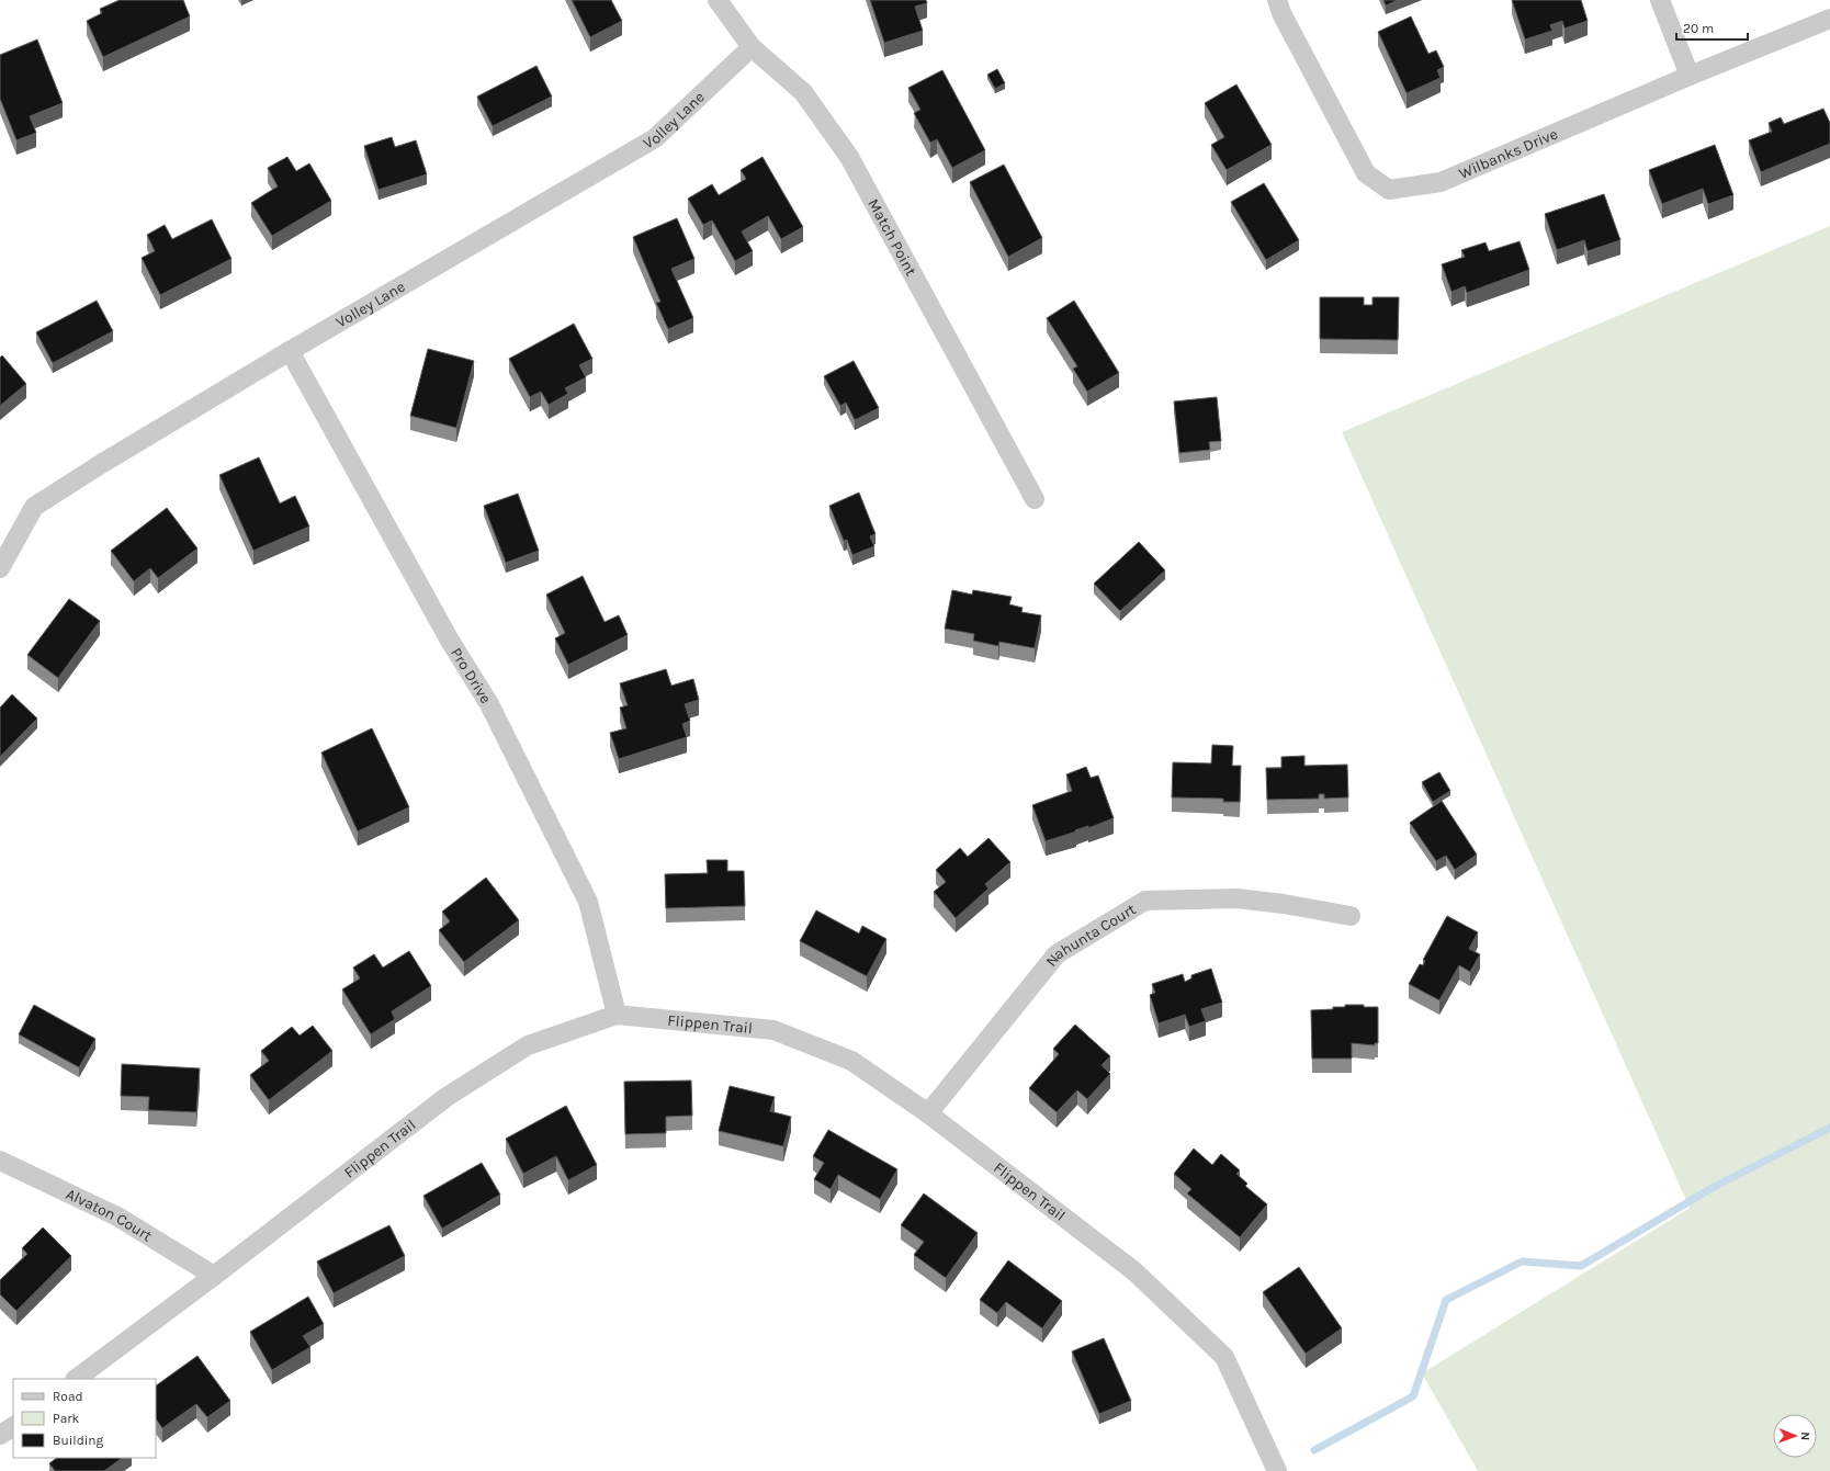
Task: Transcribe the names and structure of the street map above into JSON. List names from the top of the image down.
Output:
{
  "streets": {
    "street": [
      "Volley Lane",
      "Wilbanks Drive",
      "Match Point",
      "Pro Drive",
      "Nahunta Court",
      "Flippen Trail",
      "Alvaton Court"
    ]
  },
  "crossings": [
    ["Volley Lane", "Match Point"],
    ["Volley Lane", "Pro Drive"],
    ["Pro Drive", "Flippen Trail"],
    ["Nahunta Court", "Flippen Trail"],
    ["Flippen Trail", "Alvaton Court"]
  ],
  "legend": ["Road", "Park", "Building"],
  "scale_bar": "20 m",
  "north": "right"
}
